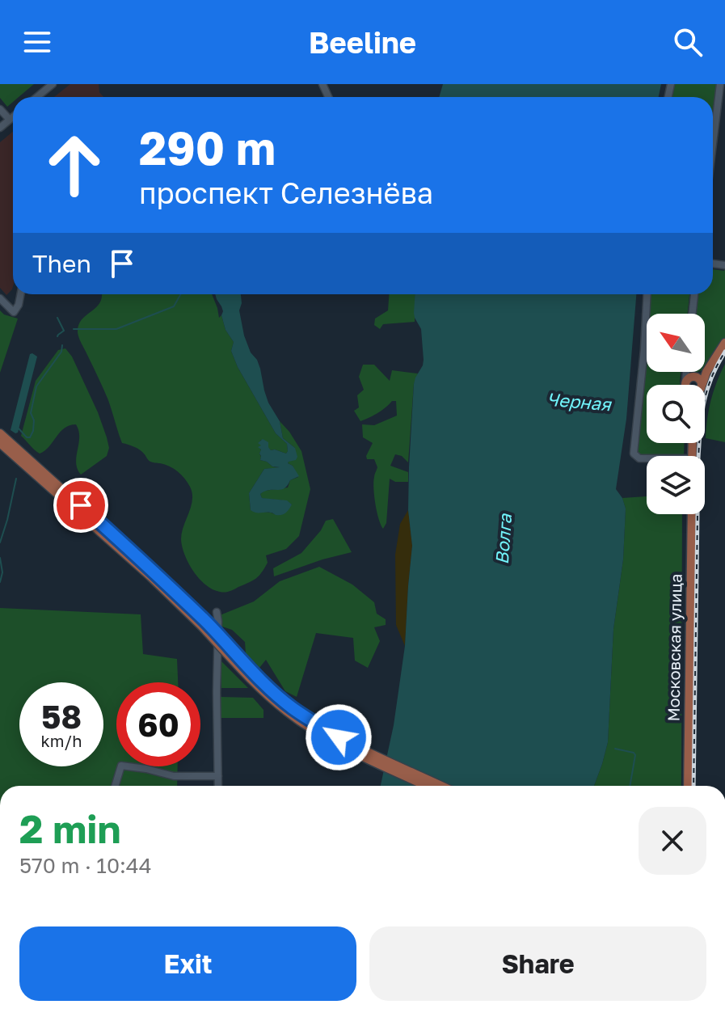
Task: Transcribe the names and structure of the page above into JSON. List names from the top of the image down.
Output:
{
  "streets": {
    "main road": ["Московская улица"]
  },
  "water": ["Черная", "Волга"],
  "north": "top left",
  "page": {
    "header": "Beeline",
    "turn": ["290 m", "проспект Селезнёва"],
    "then": "Then",
    "speed": "58 km/h",
    "limit": "60",
    "heading": ["2 min", "570 m · 10:44"],
    "buttons": ["Exit", "Share"]
  }
}
